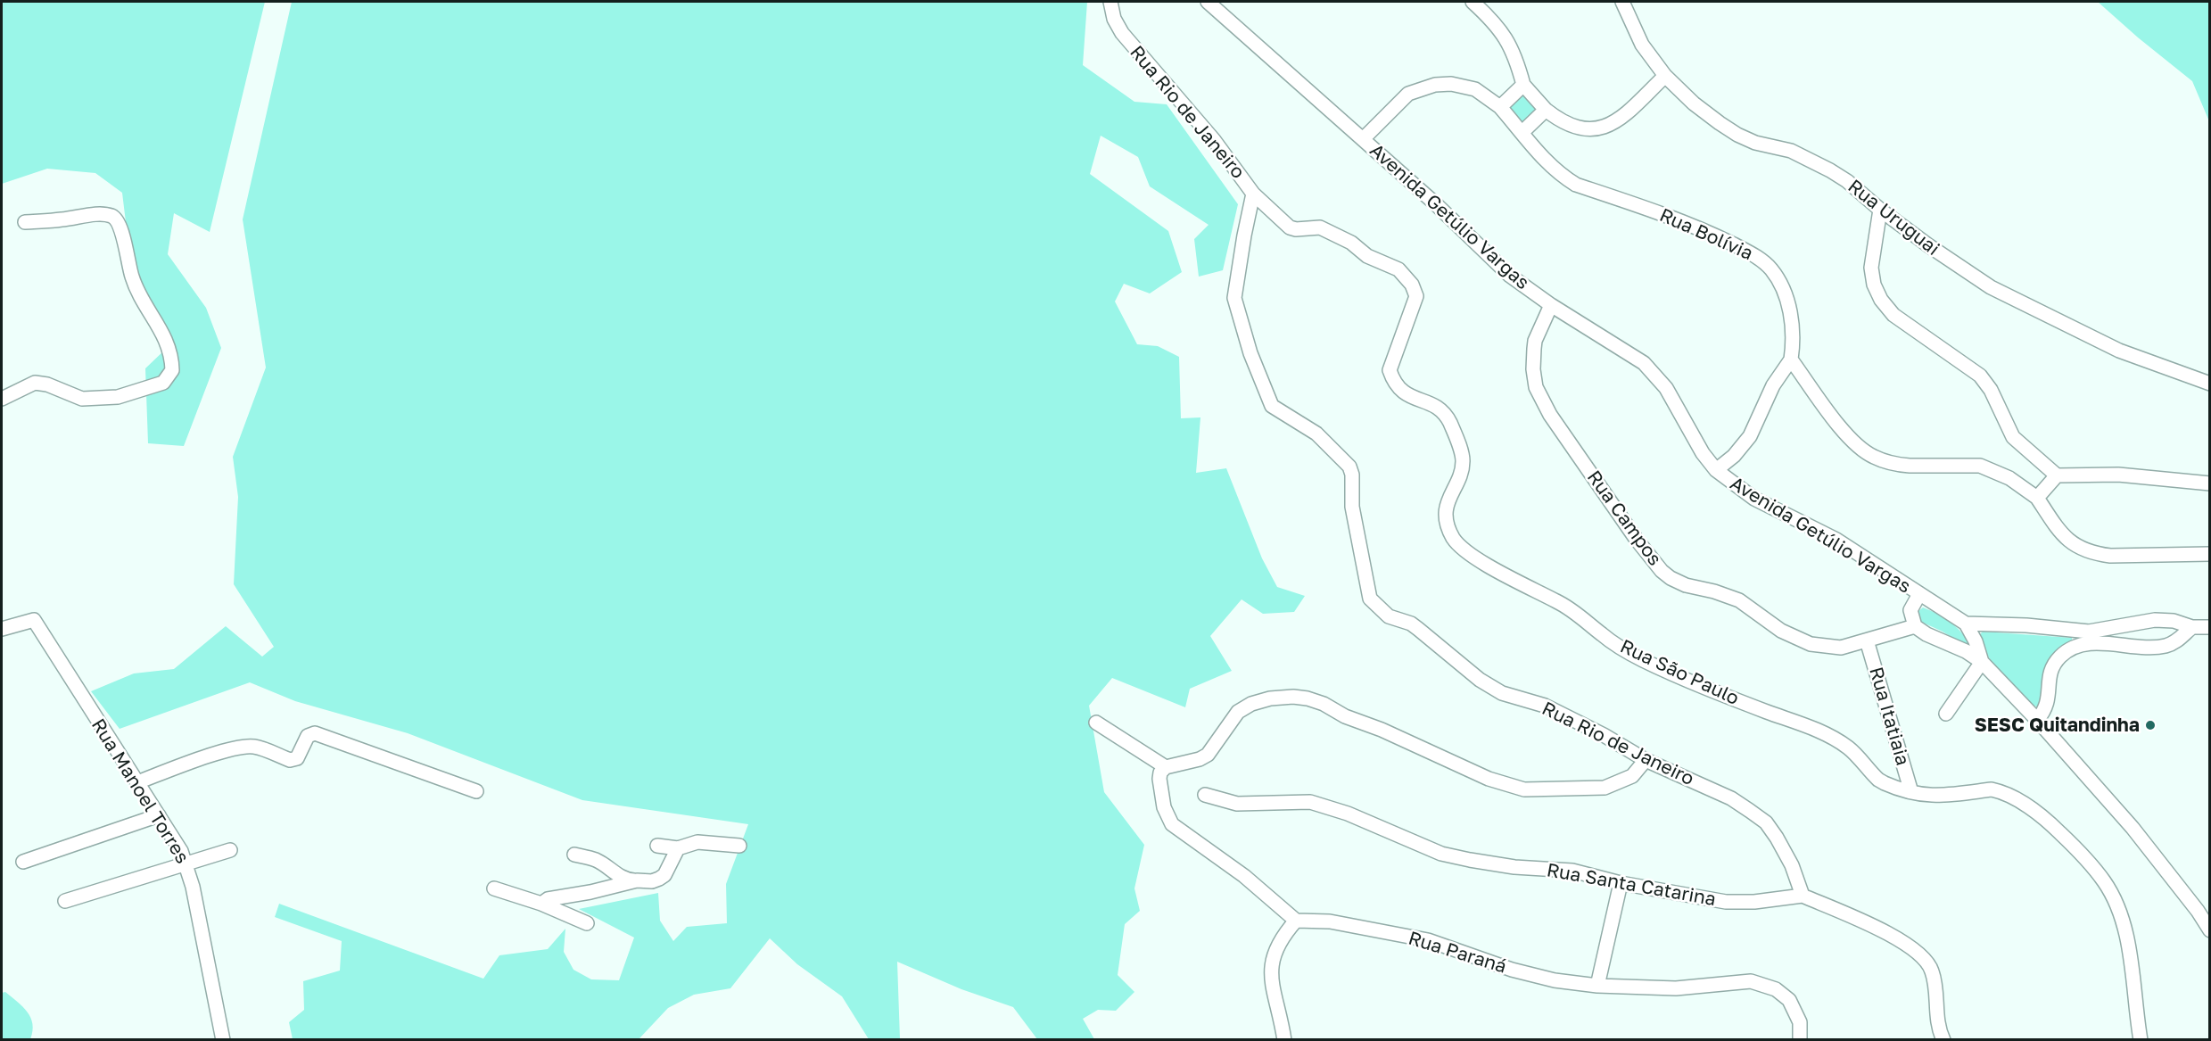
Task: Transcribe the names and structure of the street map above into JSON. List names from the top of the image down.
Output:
{
  "streets": {
    "street": [
      "Rua Rio de Janeiro",
      "Avenida Getúlio Vargas",
      "Rua Uruguai",
      "Rua Bolívia",
      "Rua Campos",
      "Rua São Paulo",
      "Rua Itatiaia",
      "Rua Manoel Torres",
      "Rua Santa Catarina",
      "Rua Paraná"
    ]
  },
  "crossings": [
    ["Rua Rio de Janeiro", "Rua São Paulo"],
    ["Rua Rio de Janeiro", "Rua Santa Catarina"],
    ["Avenida Getúlio Vargas", "Rua Bolívia"],
    ["Avenida Getúlio Vargas", "Rua Campos"],
    ["Rua Campos", "Rua Itatiaia"],
    ["Rua São Paulo", "Rua Itatiaia"]
  ],
  "places": ["SESC Quitandinha"]
}
